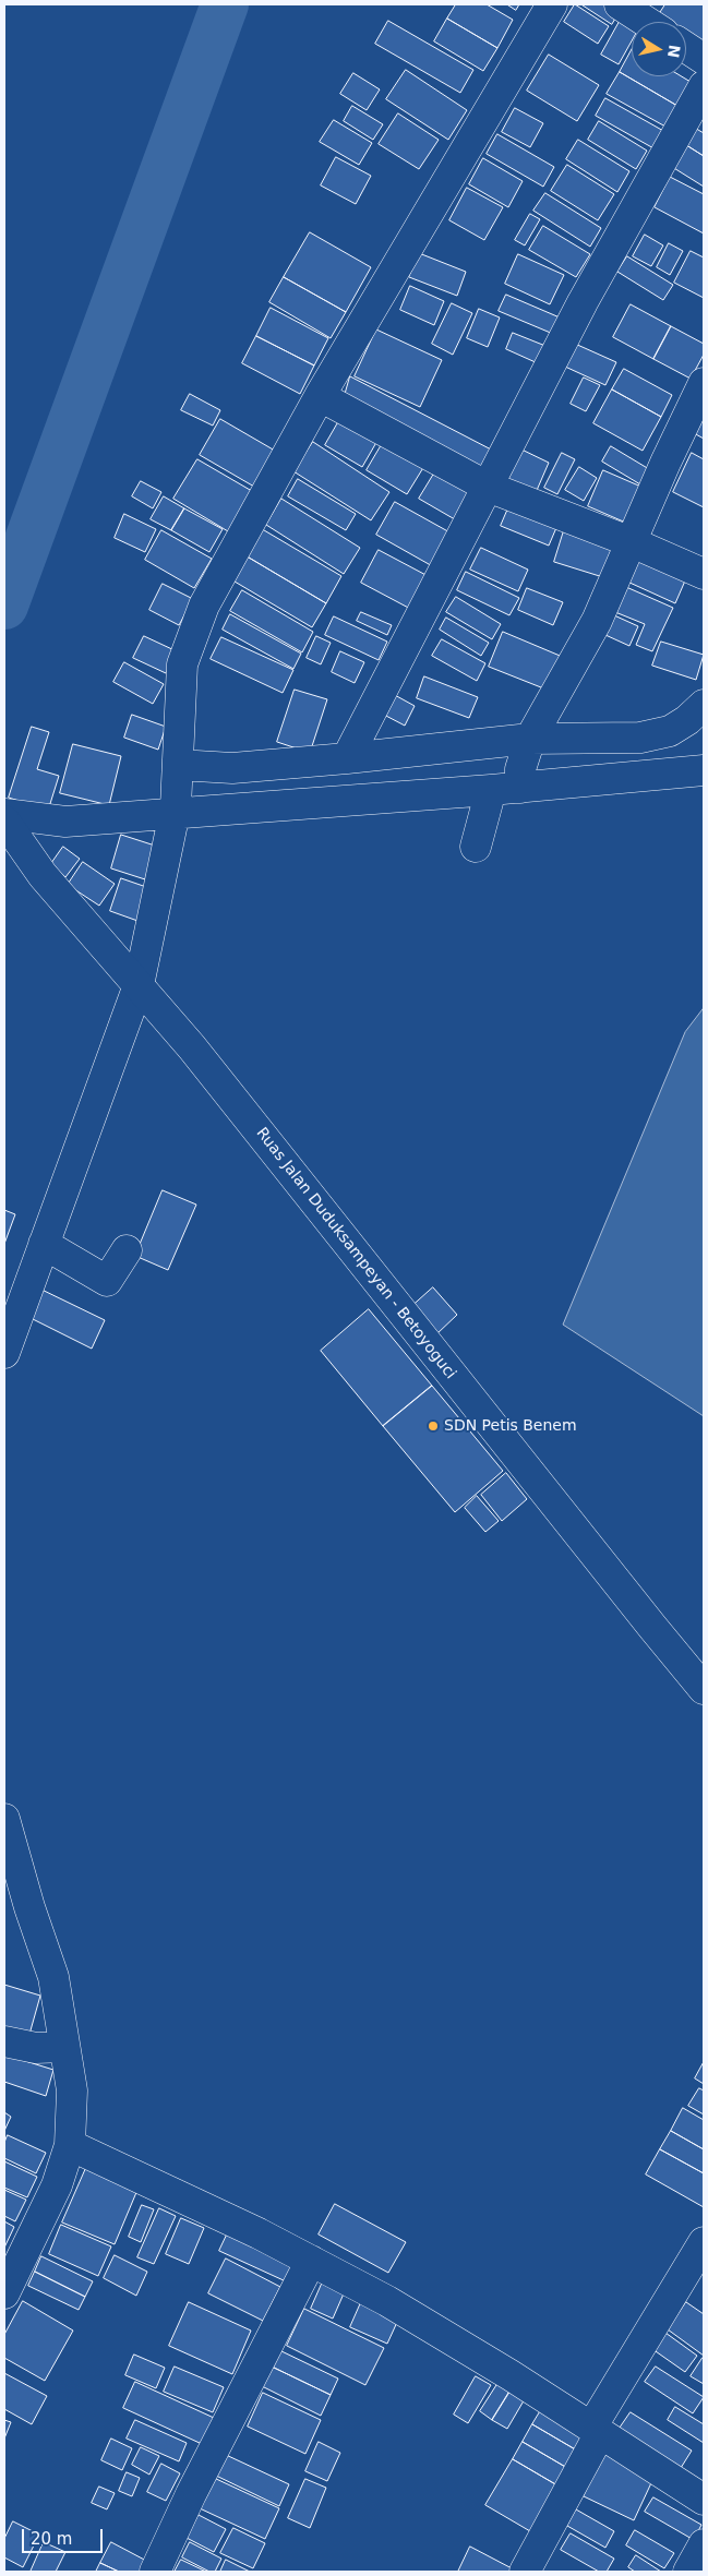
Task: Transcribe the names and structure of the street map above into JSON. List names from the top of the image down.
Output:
{
  "streets": {
    "street": ["Ruas Jalan Duduksampeyan - Betoyoguci"]
  },
  "places": ["SDN Petis Benem"],
  "scale_bar": "20 m",
  "north": "right"
}
